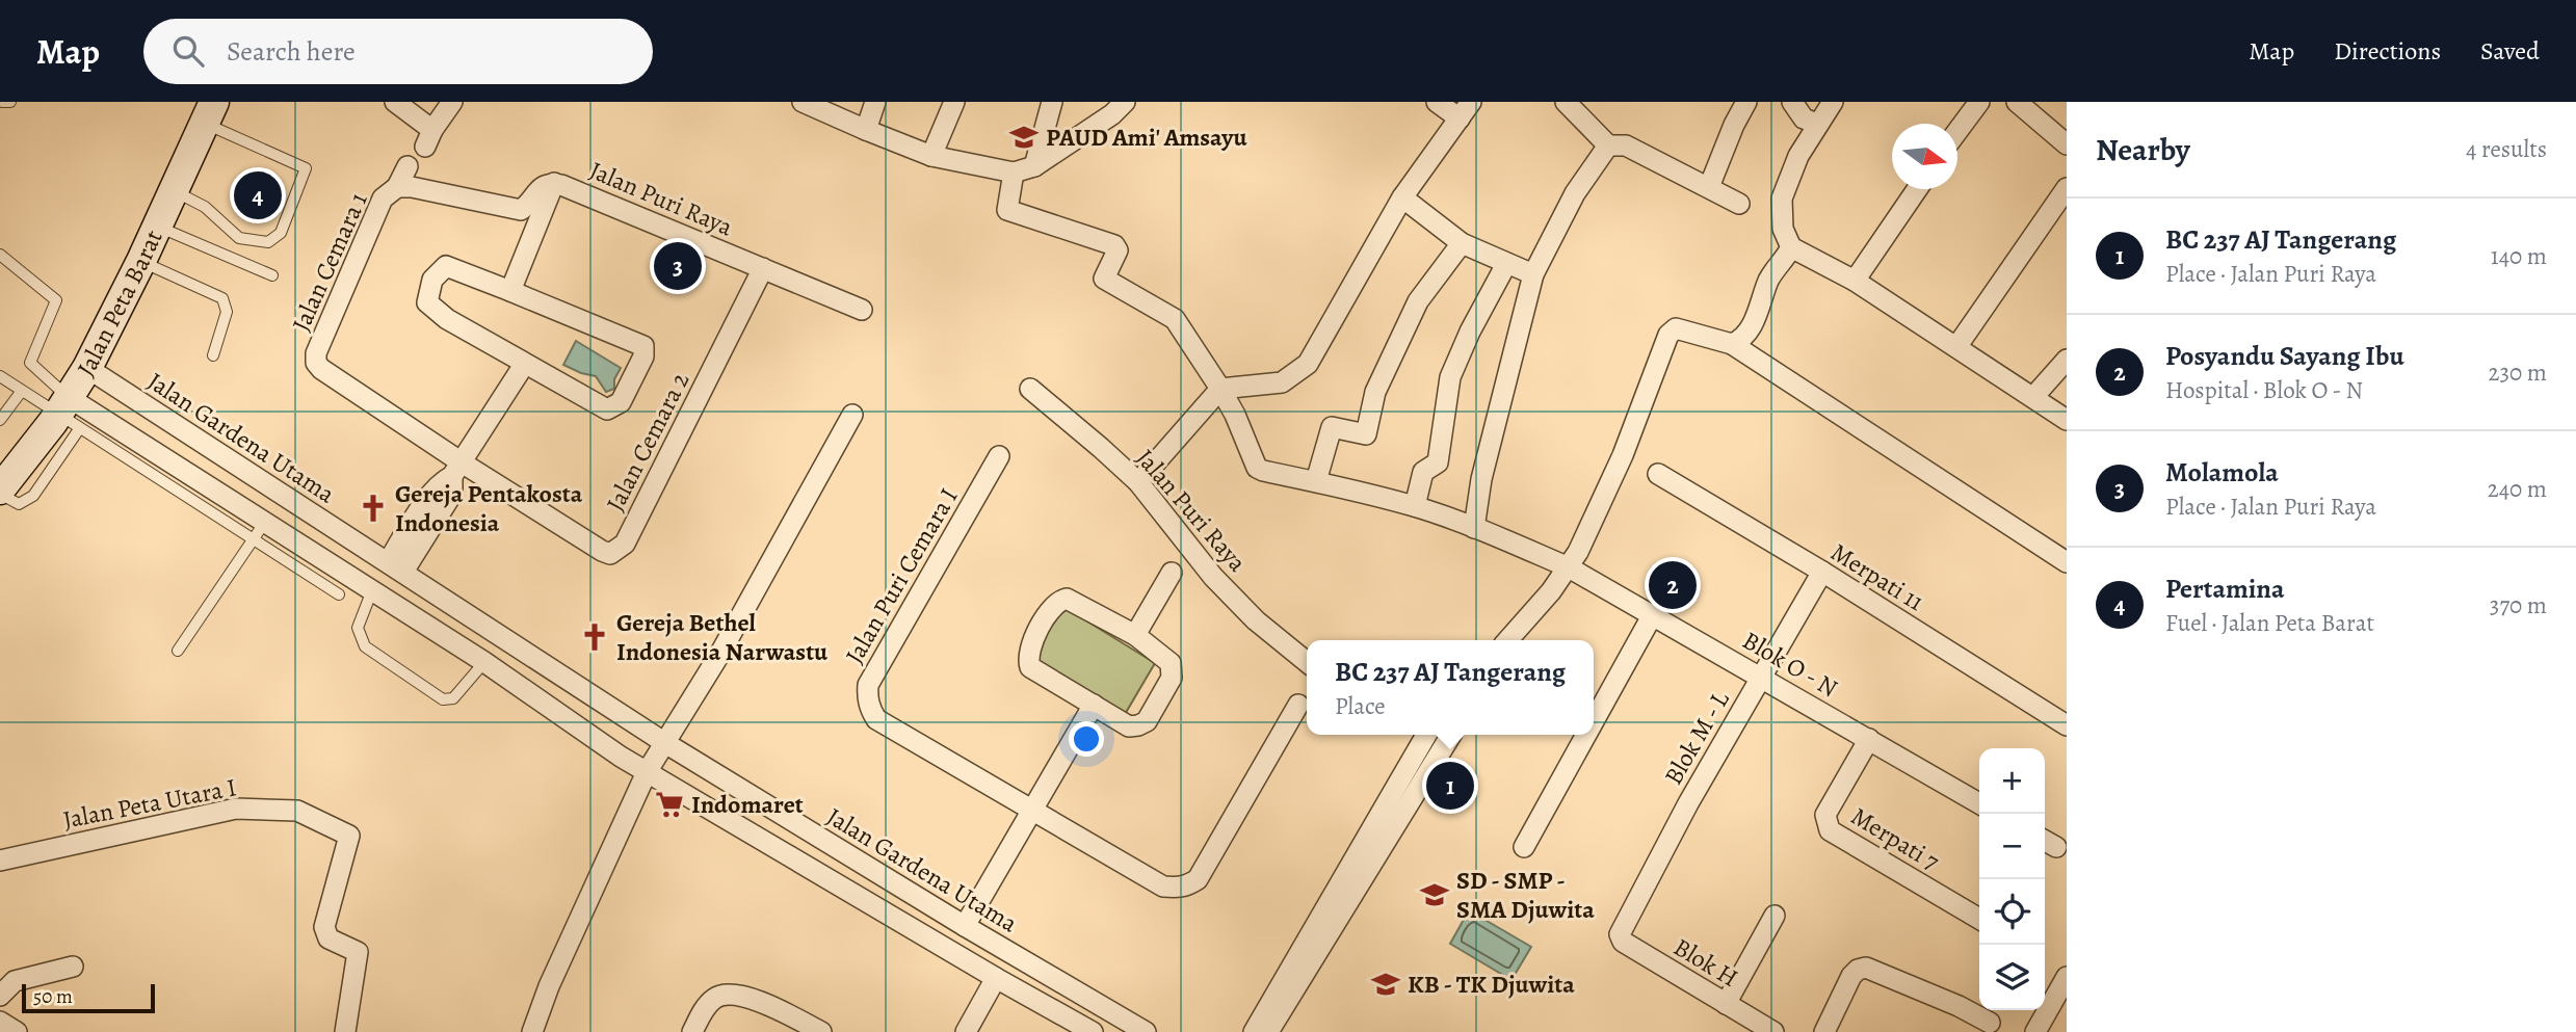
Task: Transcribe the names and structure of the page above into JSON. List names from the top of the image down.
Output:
{
  "streets": {
    "main road": ["Jalan Peta Barat"],
    "street": [
      "Jalan Puri Raya",
      "Jalan Cemara 1",
      "Jalan Gardena Utama",
      "Jalan Cemara 2",
      "Jalan Puri Cemara I",
      "Merpati 11",
      "Blok O - N",
      "Blok M - L",
      "Jalan Peta Utara I",
      "Merpati 7",
      "Blok H"
    ]
  },
  "crossings": [
    ["Jalan Puri Raya", "Jalan Cemara 1"],
    ["Jalan Puri Raya", "Jalan Cemara 2"],
    ["Jalan Cemara 1", "Jalan Cemara 2"],
    ["Jalan Peta Barat", "Jalan Gardena Utama"],
    ["Merpati 11", "Blok M - L"],
    ["Blok O - N", "Blok M - L"],
    ["Blok O - N", "Merpati 7"],
    ["Blok M - L", "Blok H"]
  ],
  "places": {
    "school or university": ["PAUD Ami' Amsayu", "SD - SMP - SMA Djuwita", "KB - TK Djuwita"],
    "church": ["Gereja Pentakosta Indonesia", "Gereja Bethel Indonesia Narwastu"],
    "supermarket": ["Indomaret"]
  },
  "scale_bar": "50 m",
  "north": "right",
  "page": {
    "header": "Map",
    "search": "Search here",
    "nav": ["Map", "Directions", "Saved"],
    "heading": ["Nearby", "4 results"],
    "pins": [
      "4",
      "3",
      "2",
      "1"
    ],
    "list": [
      {
        "mark": "1",
        "name": "BC 237 AJ Tangerang",
        "note": "Place · Jalan Puri Raya",
        "value": "140 m"
      },
      {
        "mark": "2",
        "name": "Posyandu Sayang Ibu",
        "note": "Hospital · Blok O - N",
        "value": "230 m"
      },
      {
        "mark": "3",
        "name": "Molamola",
        "note": "Place · Jalan Puri Raya",
        "value": "240 m"
      },
      {
        "mark": "4",
        "name": "Pertamina",
        "note": "Fuel · Jalan Peta Barat",
        "value": "370 m"
      }
    ],
    "popup": ["BC 237 AJ Tangerang", "Place"],
    "map_buttons": ["+", "−"],
    "scale": "50 m"
  }
}
